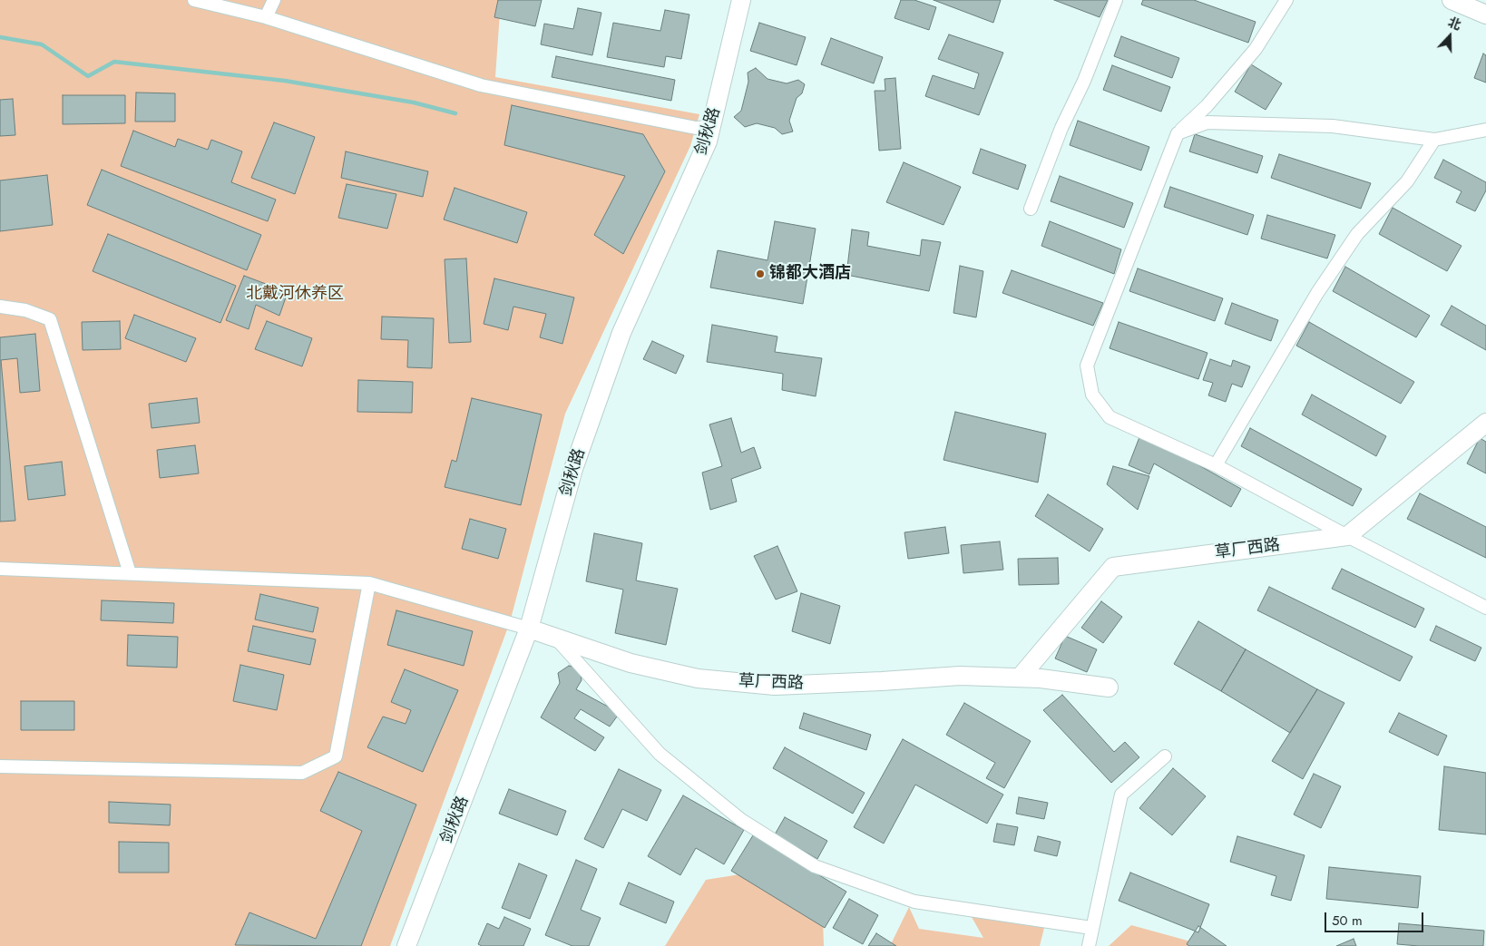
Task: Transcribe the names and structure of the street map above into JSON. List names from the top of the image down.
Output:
{
  "streets": {
    "main road": ["剑秋路", "草厂西路"]
  },
  "crossings": [
    ["剑秋路", "草厂西路"]
  ],
  "parks": ["北戴河休养区"],
  "places": ["锦都大酒店"],
  "scale_bar": "50 m",
  "north": "top"
}
